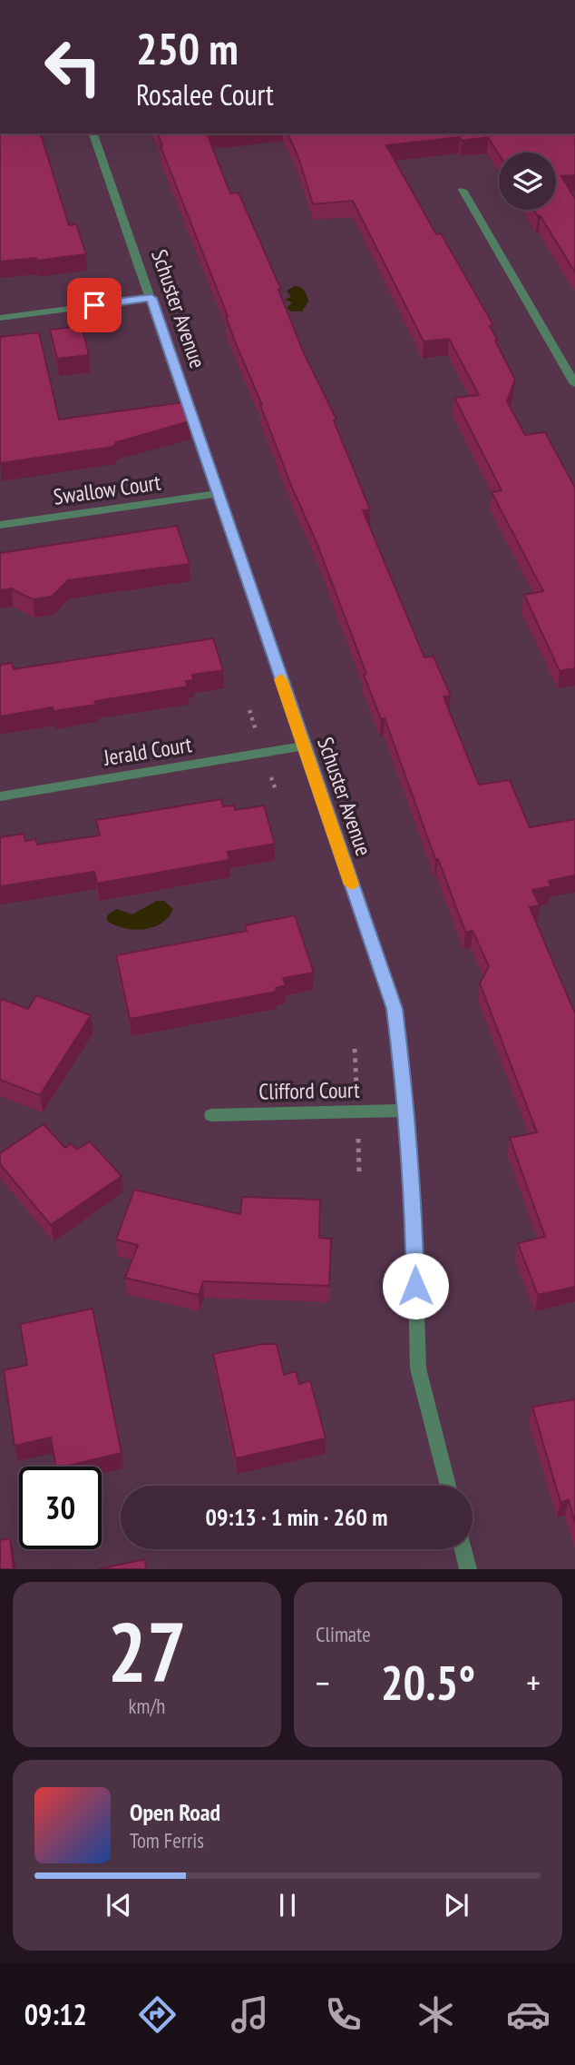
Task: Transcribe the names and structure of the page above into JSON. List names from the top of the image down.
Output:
{
  "streets": {
    "street": [
      "Schuster Avenue",
      "Swallow Court",
      "Jerald Court",
      "Clifford Court"
    ]
  },
  "crossings": [
    ["Schuster Avenue", "Swallow Court"],
    ["Schuster Avenue", "Jerald Court"],
    ["Schuster Avenue", "Clifford Court"]
  ],
  "page": {
    "turn": ["250 m", "Rosalee Court"],
    "limit": "30",
    "trip": "09:13 · 1 min · 260 m",
    "tile": [
      ["27", "km/h"],
      "Climate"
    ],
    "heat": ["−", "20.5°", "+"],
    "song": ["Open Road", "Tom Ferris"],
    "tabs": "09:12"
  }
}
